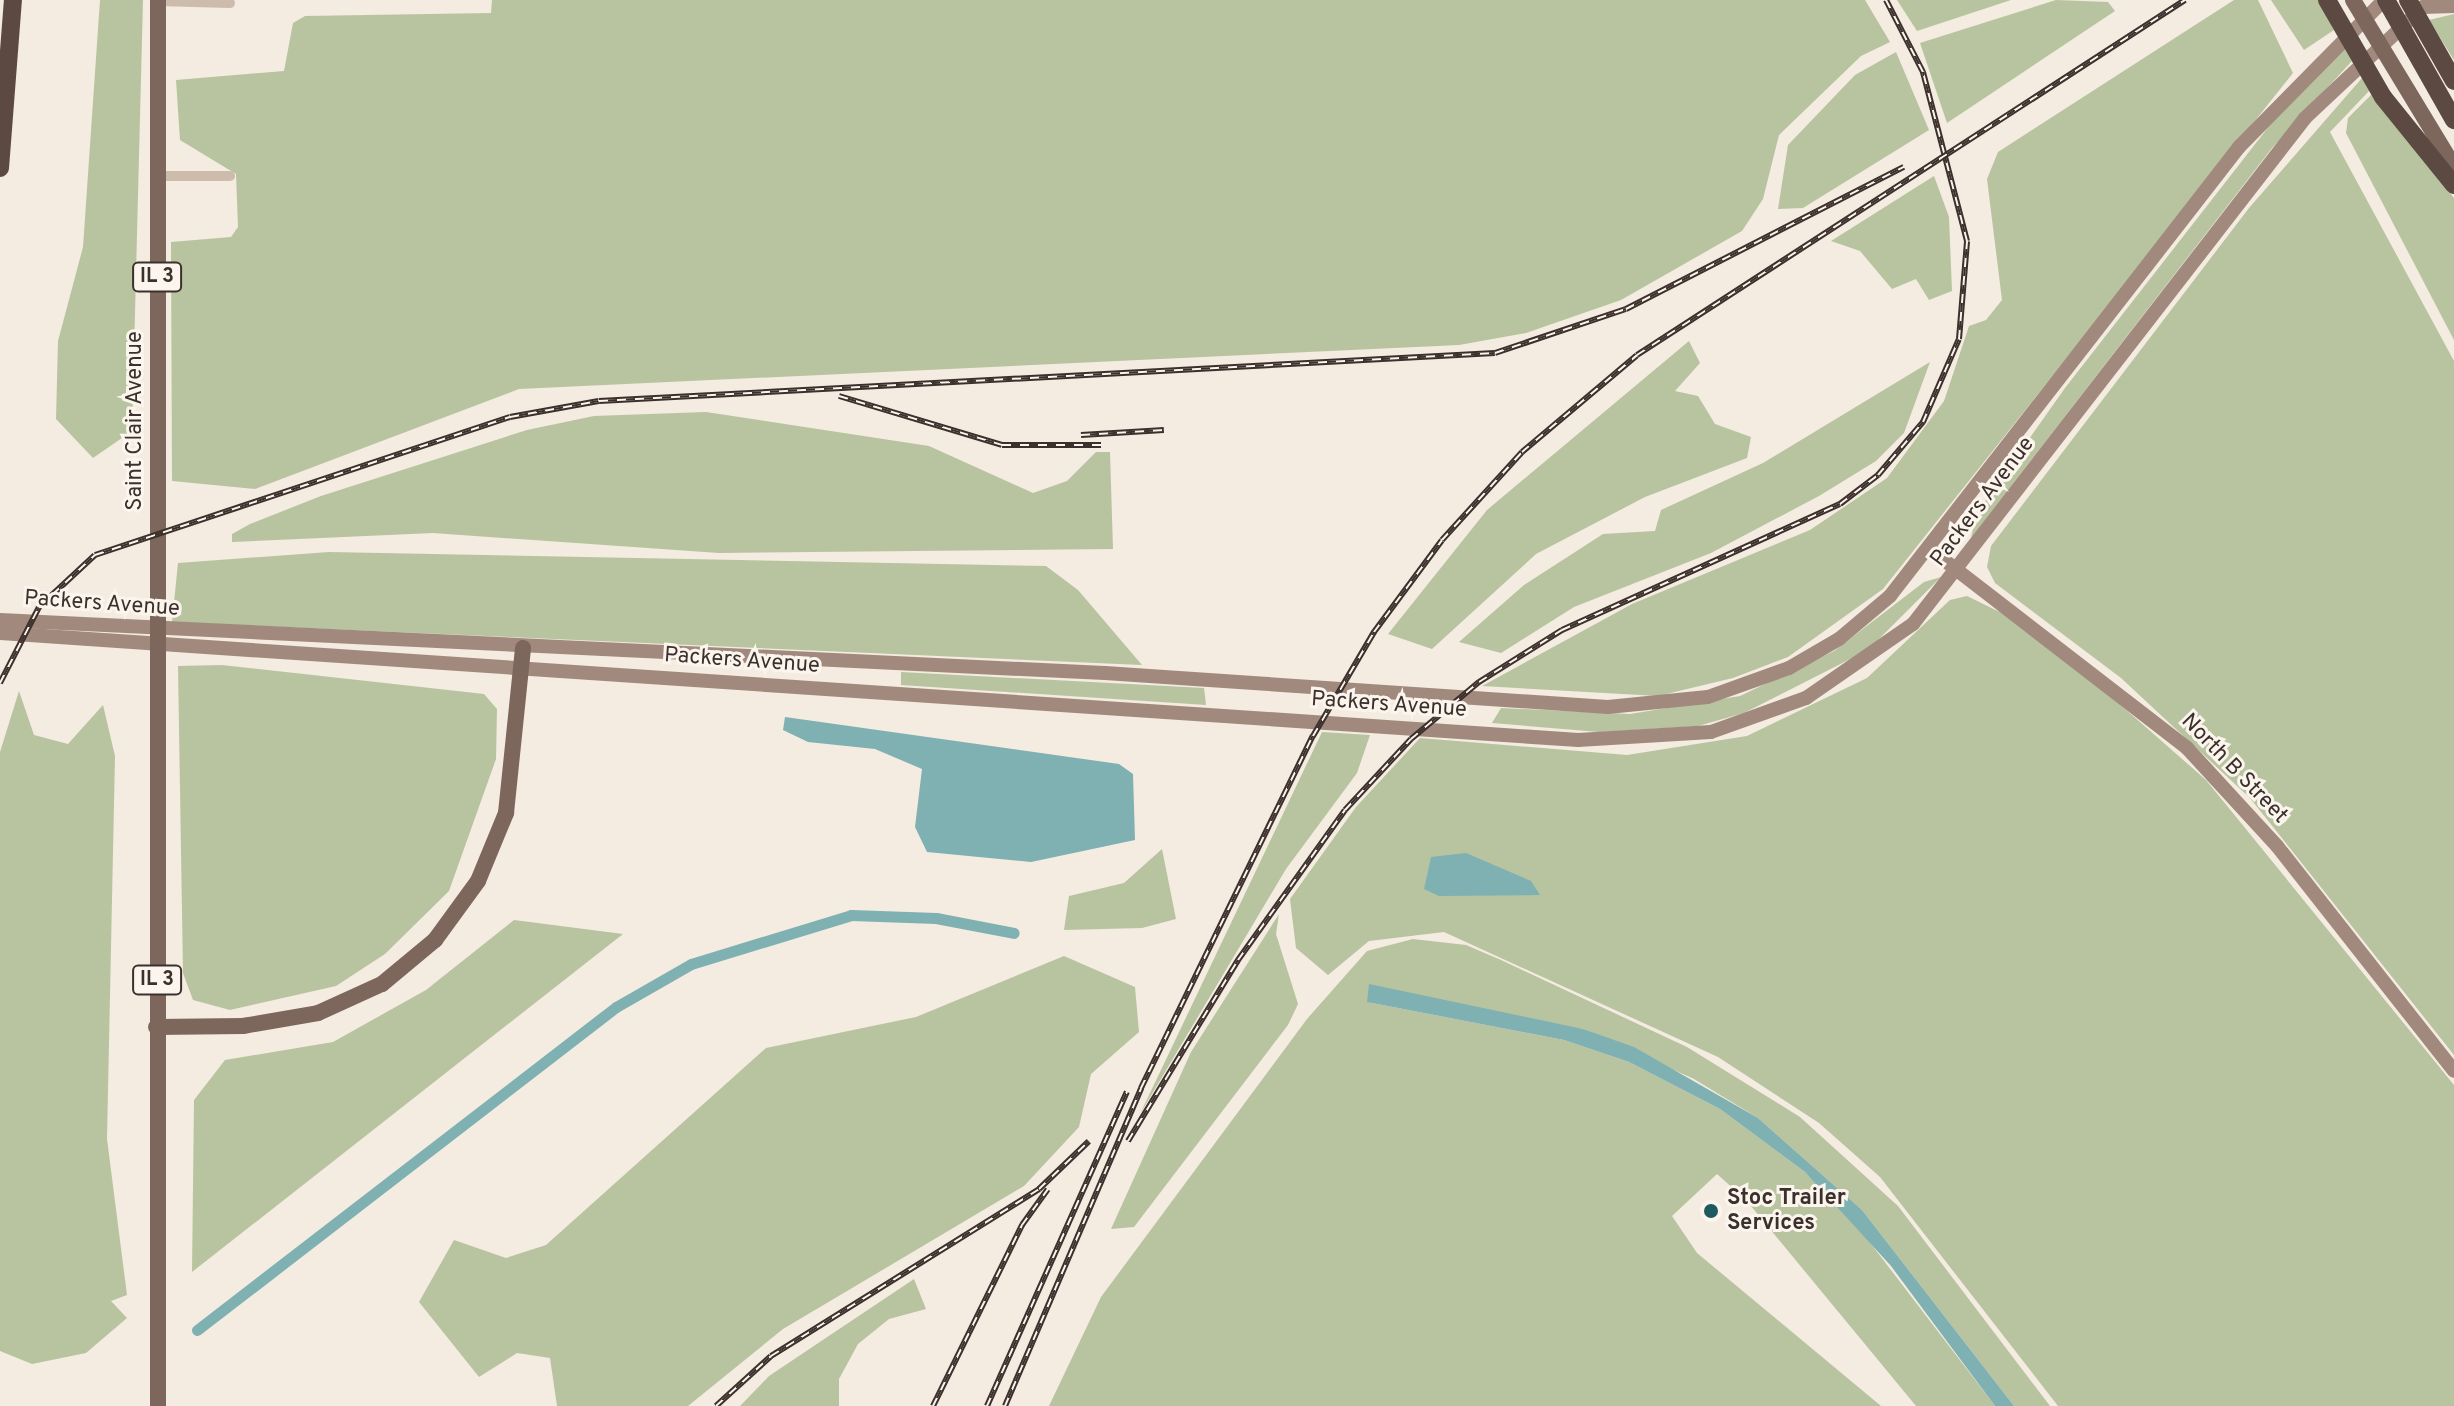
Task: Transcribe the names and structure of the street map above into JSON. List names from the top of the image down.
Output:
{
  "streets": {
    "main road": [
      "IL 3",
      "Saint Clair Avenue",
      "Packers Avenue",
      "North B Street"
    ]
  },
  "crossings": [
    ["IL 3", "Saint Clair Avenue"],
    ["Packers Avenue", "North B Street"]
  ],
  "places": ["Stoc Trailer Services"]
}
